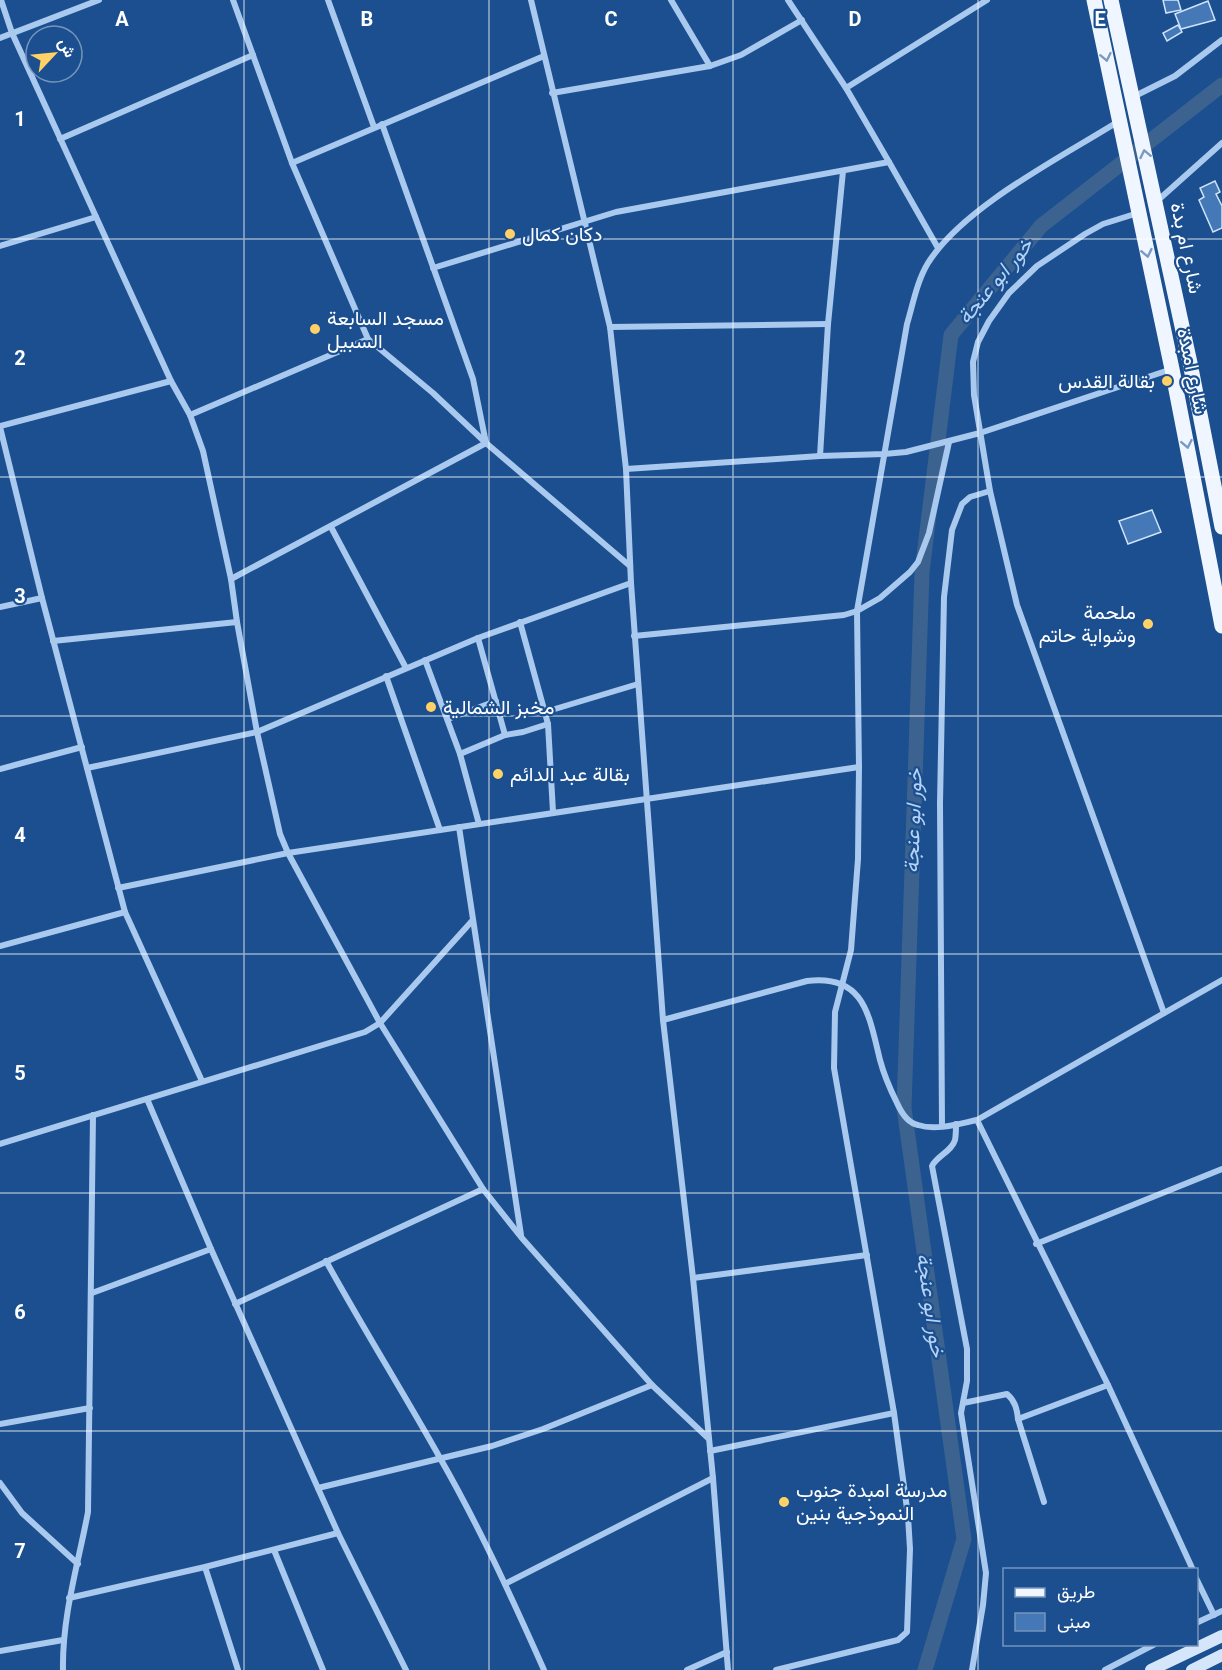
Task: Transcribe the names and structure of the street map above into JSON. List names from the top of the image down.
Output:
{
  "streets": {
    "main road": ["شارع ام بدة", "شارع امبدة"]
  },
  "one_way": ["شارع امبدة"],
  "water": ["خور ابو عنجة"],
  "places": [
    "دكان كمال",
    "مسجد السابعة السبيل",
    "بقالة القدس",
    "ملحمة وشواية حاتم",
    "مخبز الشمالية",
    "بقالة عبد الدائم",
    "مدرسة امبدة جنوب النموذجية بنين"
  ],
  "legend": ["طريق", "مبنى"],
  "north": "top right",
  "grid": {
    "columns": [
      "A",
      "B",
      "C",
      "D",
      "E"
    ],
    "rows": [
      "1",
      "2",
      "3",
      "4",
      "5",
      "6",
      "7"
    ]
  }
}
